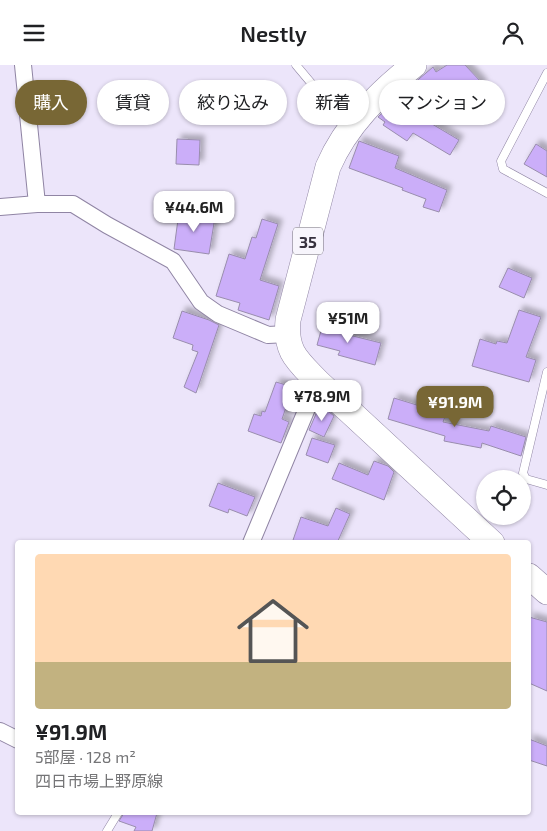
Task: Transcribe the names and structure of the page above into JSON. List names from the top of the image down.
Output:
{
  "streets": {
    "main road": ["35"]
  },
  "page": {
    "header": "Nestly",
    "chip": [
      "購入",
      "賃貸",
      "絞り込み",
      "新着",
      "マンション"
    ],
    "price": [
      "¥44.6M",
      "¥51M",
      "¥78.9M",
      "¥91.9M"
    ],
    "list": [
      {
        "name": "¥91.9M",
        "note": "5部屋 · 128 m² · 四日市場上野原線"
      }
    ]
  }
}
